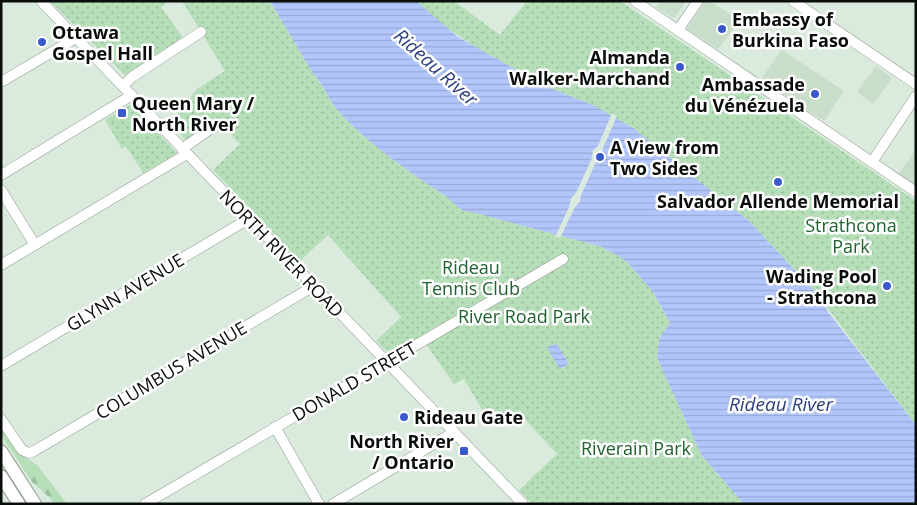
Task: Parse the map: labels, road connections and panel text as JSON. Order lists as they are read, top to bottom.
{
  "streets": {
    "street": [
      "NORTH RIVER ROAD",
      "GLYNN AVENUE",
      "COLUMBUS AVENUE",
      "DONALD STREET"
    ]
  },
  "crossings": [
    ["NORTH RIVER ROAD", "GLYNN AVENUE"],
    ["NORTH RIVER ROAD", "COLUMBUS AVENUE"],
    ["NORTH RIVER ROAD", "DONALD STREET"]
  ],
  "water": ["Rideau River"],
  "parks": [
    "Strathcona Park",
    "Rideau Tennis Club",
    "River Road Park",
    "Riverain Park"
  ],
  "places": {
    "other": [
      "Embassy of Burkina Faso",
      "Ottawa Gospel Hall",
      "Almanda Walker-Marchand",
      "Ambassade du Vénézuela",
      "A View from Two Sides",
      "Salvador Allende Memorial",
      "Wading Pool - Strathcona",
      "Rideau Gate"
    ],
    "transit": ["Queen Mary / North River", "North River / Ontario"]
  }
}
